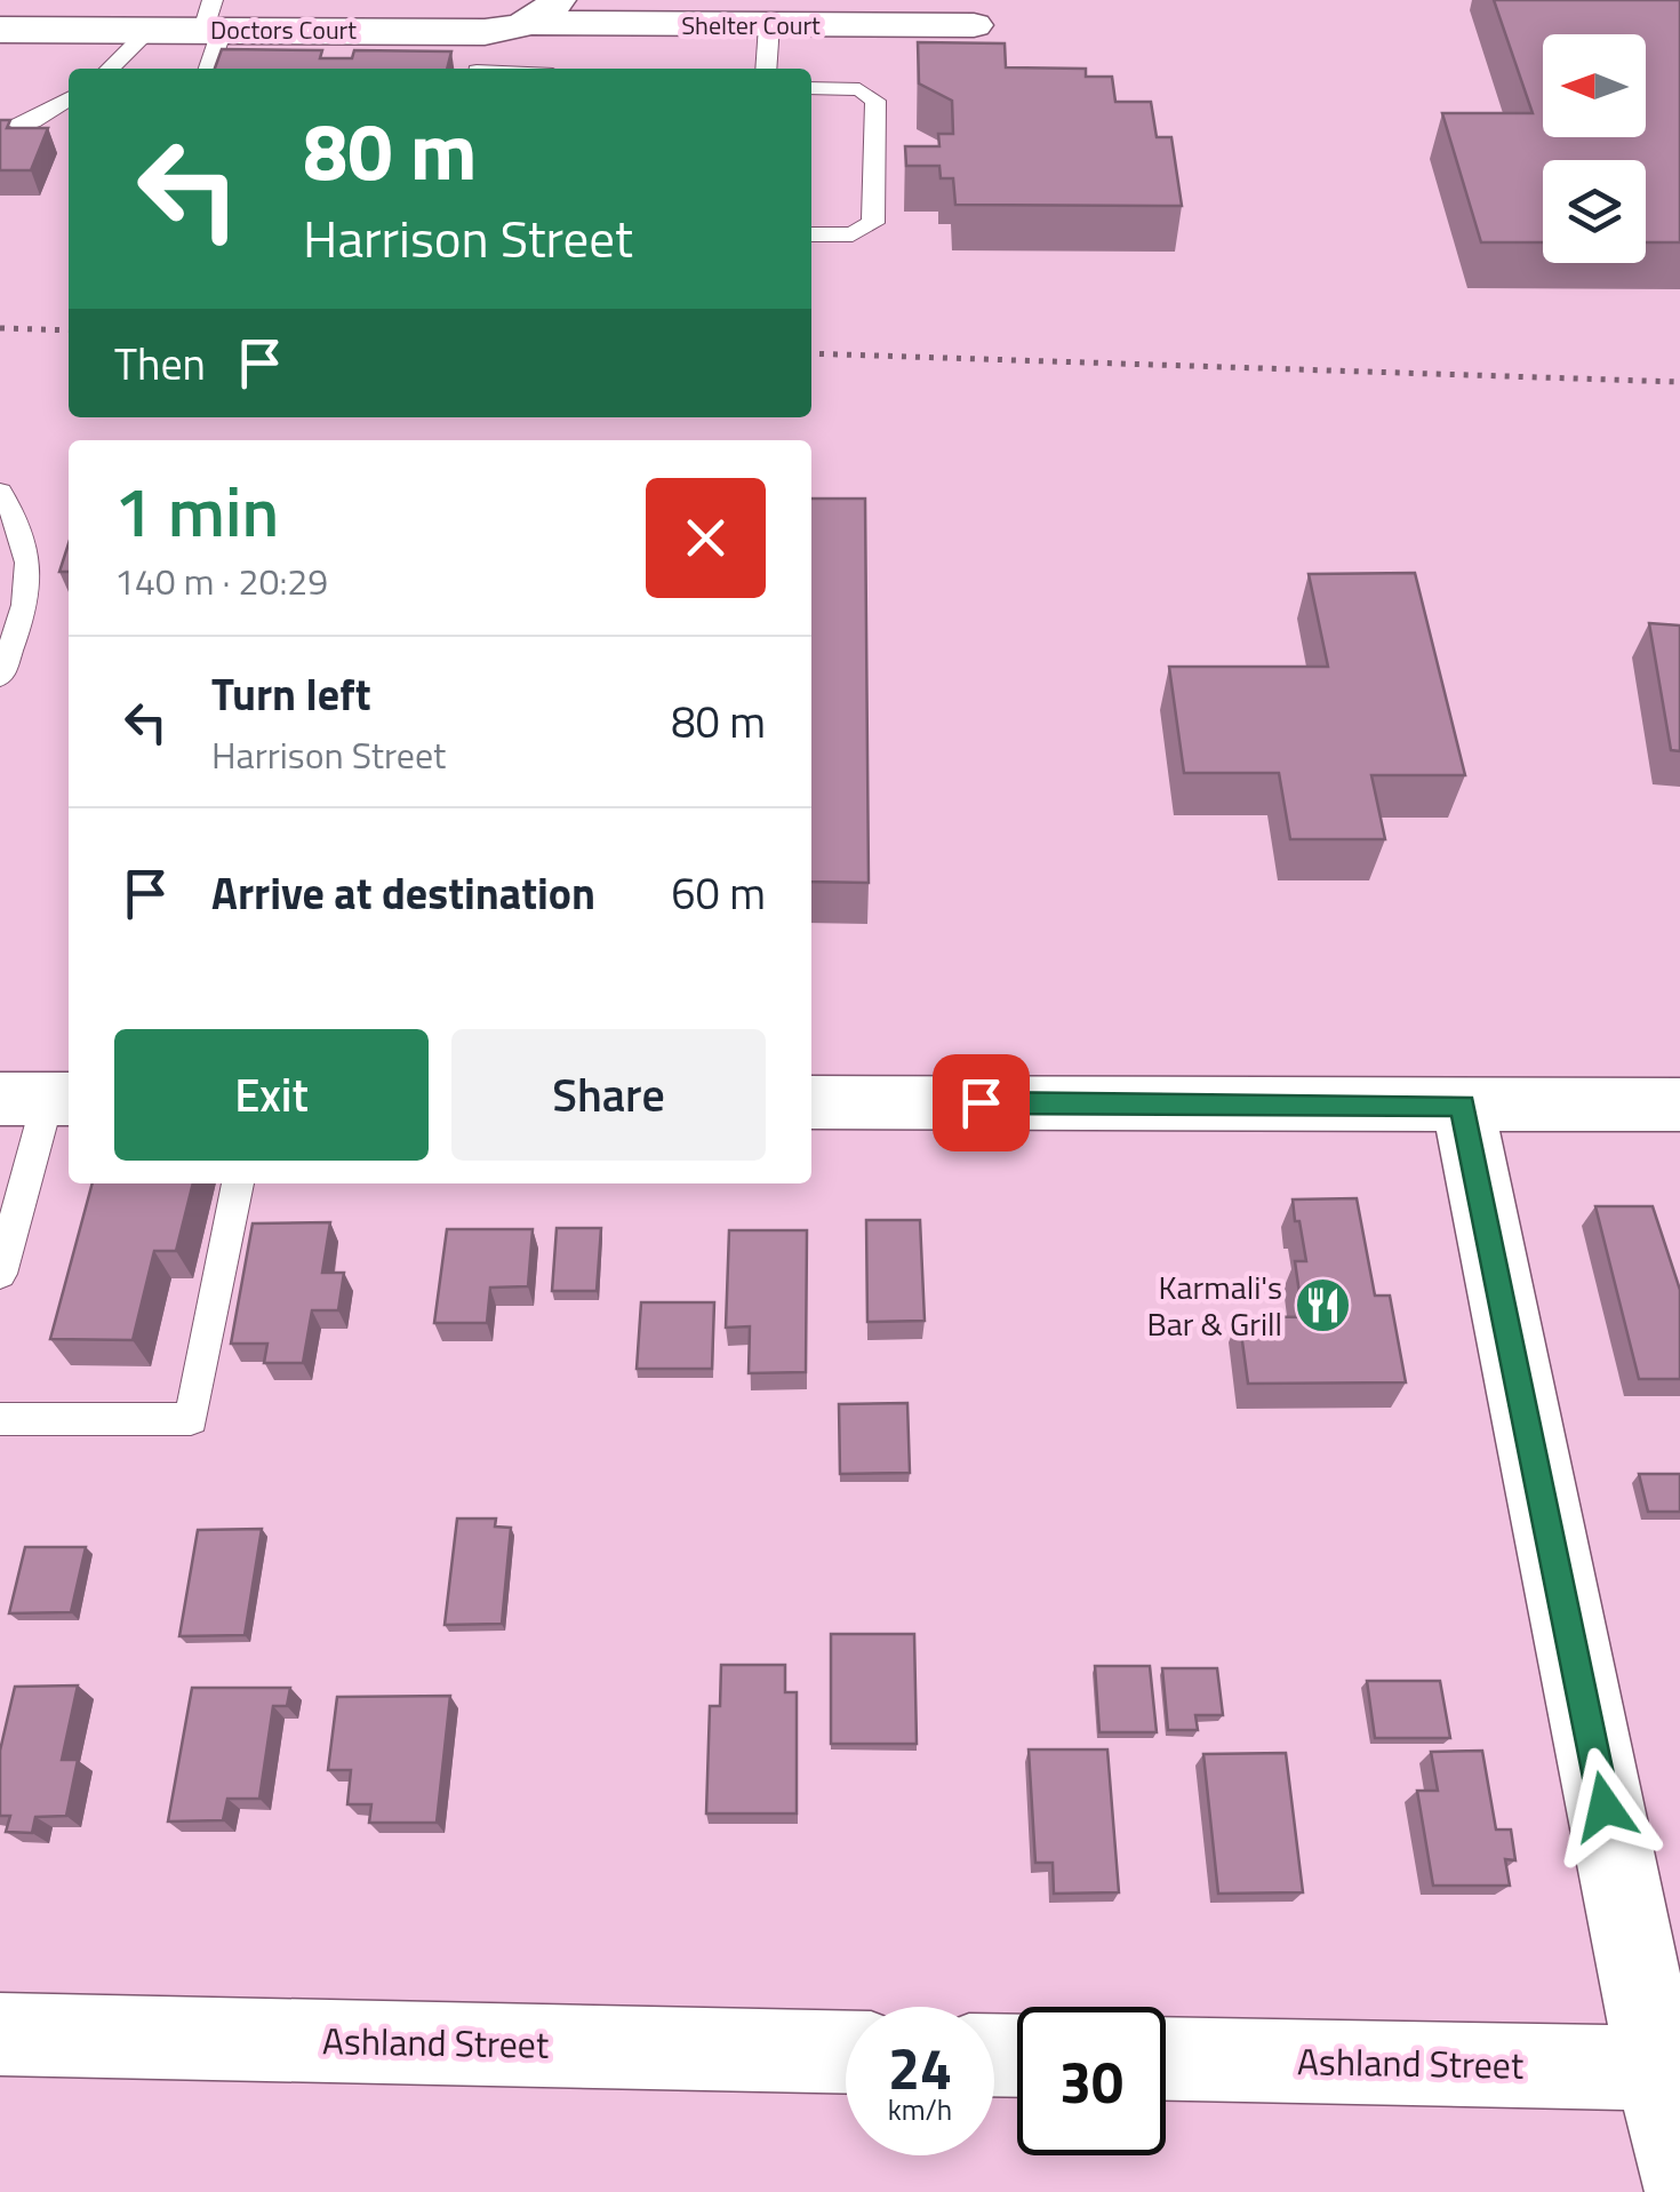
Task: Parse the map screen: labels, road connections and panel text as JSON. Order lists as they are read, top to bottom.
{
  "streets": {
    "street": ["Shelter Court", "Doctors Court", "Ashland Street"]
  },
  "crossings": [
    ["Shelter Court", "Doctors Court"]
  ],
  "places": {
    "restaurant": ["Karmali's Bar & Grill"]
  },
  "north": "left",
  "page": {
    "turn": ["80 m", "Harrison Street"],
    "then": "Then",
    "heading": ["1 min", "140 m · 20:29"],
    "list": [
      {
        "name": "Turn left",
        "note": "Harrison Street",
        "value": "80 m"
      },
      {
        "name": "Arrive at destination",
        "value": "60 m"
      }
    ],
    "buttons": ["Exit", "Share"],
    "speed": "24 km/h",
    "limit": "30"
  }
}
